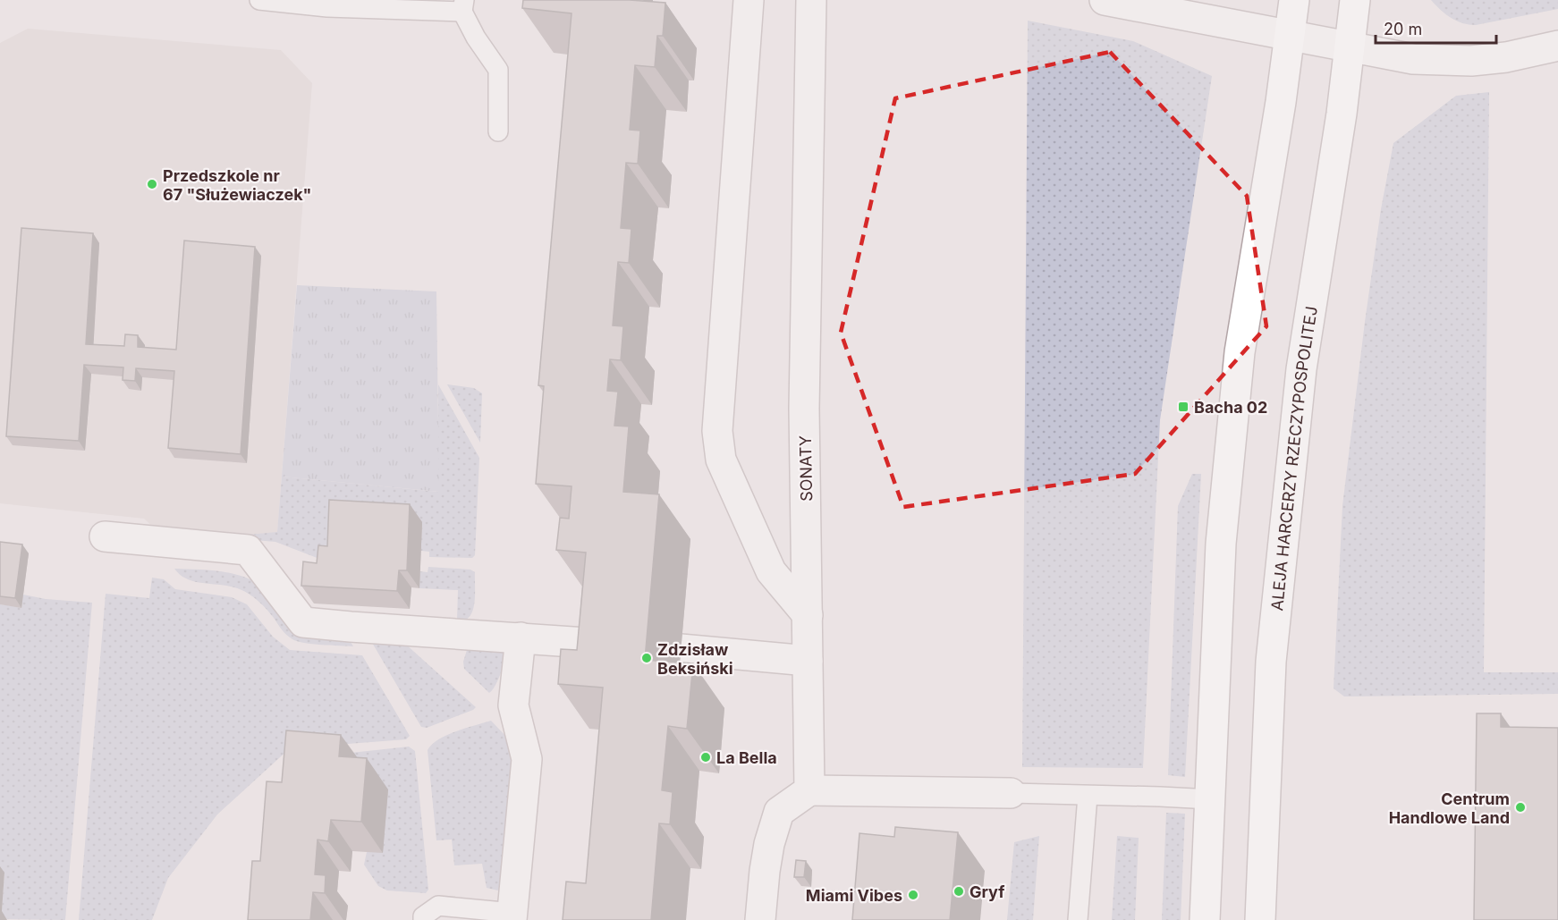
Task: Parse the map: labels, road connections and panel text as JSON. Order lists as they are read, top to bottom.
{
  "streets": {
    "street": ["ALEJA HARCERZY RZECZYPOSPOLITEJ", "SONATY"]
  },
  "places": {
    "other": [
      "Przedszkole nr 67 \"Służewiaczek\"",
      "Zdzisław Beksiński",
      "La Bella",
      "Centrum Handlowe Land",
      "Gryf",
      "Miami Vibes"
    ],
    "transit": ["Bacha 02"]
  },
  "scale_bar": "20 m"
}
